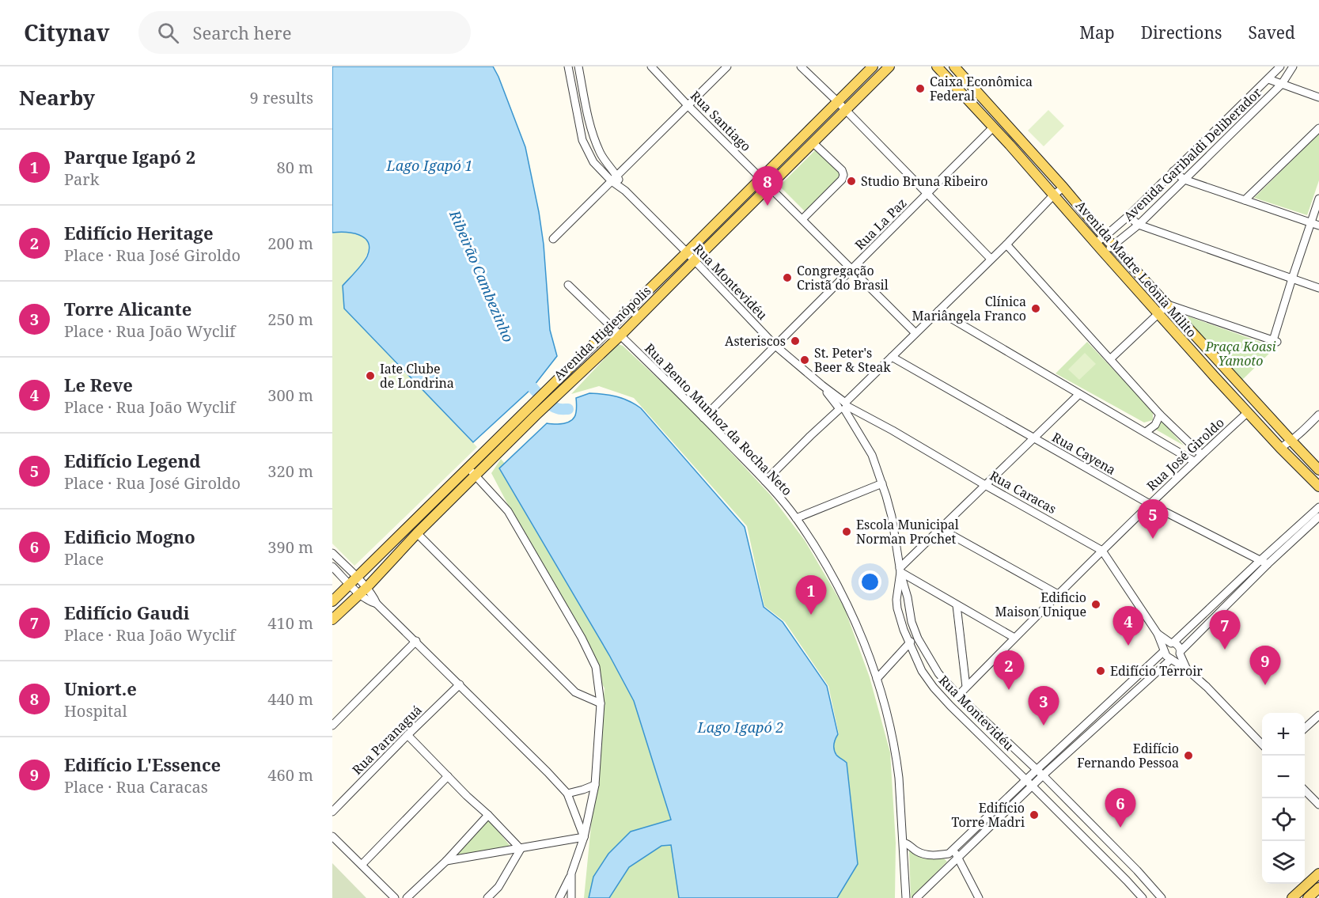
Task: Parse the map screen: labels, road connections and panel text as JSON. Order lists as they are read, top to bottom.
{
  "streets": {
    "main road": ["Avenida Madre Leônia Milito", "Avenida Higienópolis"],
    "street": [
      "Rua Santiago",
      "Avenida Garibaldi Deliberador",
      "Rua La Paz",
      "Rua Montevidéu",
      "Rua Bento Munhoz da Rocha Neto",
      "Rua Cayena",
      "Rua José Giroldo",
      "Rua Caracas",
      "Rua Paranaguá"
    ]
  },
  "crossings": [
    ["Rua Santiago", "Rua La Paz"],
    ["Rua Santiago", "Avenida Higienópolis"],
    ["Avenida Garibaldi Deliberador", "Avenida Madre Leônia Milito"],
    ["Rua La Paz", "Avenida Madre Leônia Milito"],
    ["Rua La Paz", "Rua Montevidéu"],
    ["Rua La Paz", "Rua Bento Munhoz da Rocha Neto"],
    ["Avenida Madre Leônia Milito", "Rua José Giroldo"],
    ["Rua Montevidéu", "Avenida Higienópolis"],
    ["Rua Montevidéu", "Rua Caracas"],
    ["Avenida Higienópolis", "Rua Bento Munhoz da Rocha Neto"],
    ["Rua Cayena", "Rua José Giroldo"],
    ["Rua José Giroldo", "Rua Caracas"]
  ],
  "water": ["Lago Igapó 1", "Ribeirão Cambezinho", "Lago Igapó 2"],
  "parks": ["Praça Koasi Yamoto"],
  "places": [
    "Caixa Econômica Federal",
    "Studio Bruna Ribeiro",
    "Congregação Cristã do Brasil",
    "Clínica Mariângela Franco",
    "Asteriscos",
    "St. Peter's Beer & Steak",
    "Iate Clube de Londrina",
    "Escola Municipal Norman Prochet",
    "Edificio Maison Unique",
    "Edifício Terroir",
    "Edifício Fernando Pessoa",
    "Edifício Torre Madri"
  ],
  "page": {
    "header": "Citynav",
    "search": "Search here",
    "nav": ["Map", "Directions", "Saved"],
    "heading": ["Nearby", "9 results"],
    "list": [
      {
        "mark": "1",
        "name": "Parque Igapó 2",
        "note": "Park",
        "value": "80 m"
      },
      {
        "mark": "2",
        "name": "Edifício Heritage",
        "note": "Place · Rua José Giroldo",
        "value": "200 m"
      },
      {
        "mark": "3",
        "name": "Torre Alicante",
        "note": "Place · Rua João Wyclif",
        "value": "250 m"
      },
      {
        "mark": "4",
        "name": "Le Reve",
        "note": "Place · Rua João Wyclif",
        "value": "300 m"
      },
      {
        "mark": "5",
        "name": "Edifício Legend",
        "note": "Place · Rua José Giroldo",
        "value": "320 m"
      },
      {
        "mark": "6",
        "name": "Edificio Mogno",
        "note": "Place",
        "value": "390 m"
      },
      {
        "mark": "7",
        "name": "Edifício Gaudi",
        "note": "Place · Rua João Wyclif",
        "value": "410 m"
      },
      {
        "mark": "8",
        "name": "Uniort.e",
        "note": "Hospital",
        "value": "440 m"
      },
      {
        "mark": "9",
        "name": "Edifício L'Essence",
        "note": "Place · Rua Caracas",
        "value": "460 m"
      }
    ],
    "pins": [
      "8",
      "5",
      "1",
      "4",
      "7",
      "9",
      "2",
      "3",
      "6"
    ],
    "map_buttons": ["+", "−"]
  }
}
